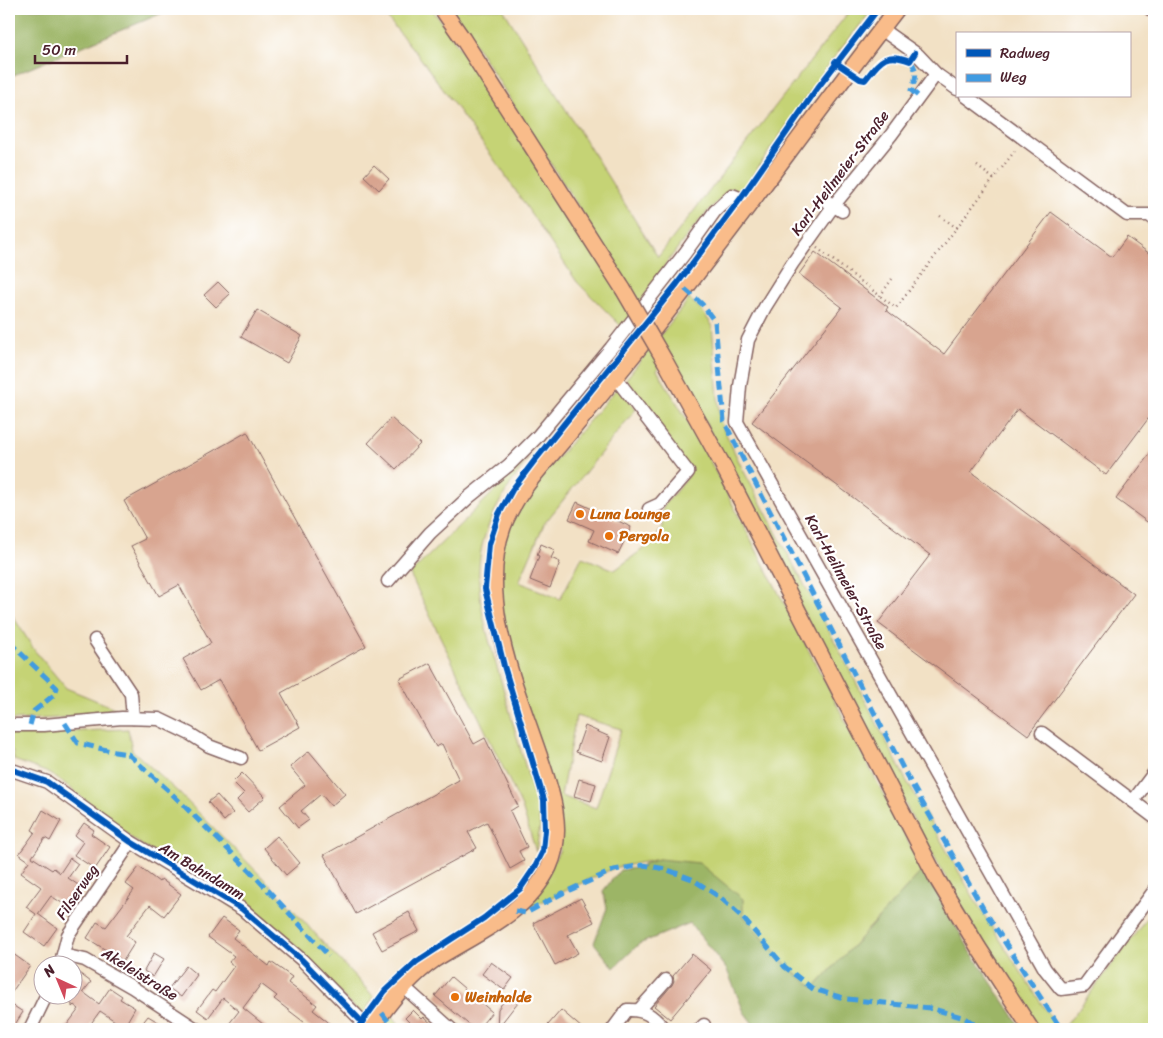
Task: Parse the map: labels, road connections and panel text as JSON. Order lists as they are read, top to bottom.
{
  "streets": {
    "street": [
      "Karl-Heilmeier-Straße",
      "Am Bahndamm",
      "Filserweg",
      "Akeleistraße"
    ]
  },
  "crossings": [
    ["Am Bahndamm", "Filserweg"]
  ],
  "places": ["Luna Lounge", "Pergola", "Weinhalde"],
  "legend": ["Radweg", "Weg"],
  "scale_bar": "50 m",
  "north": "top left"
}
